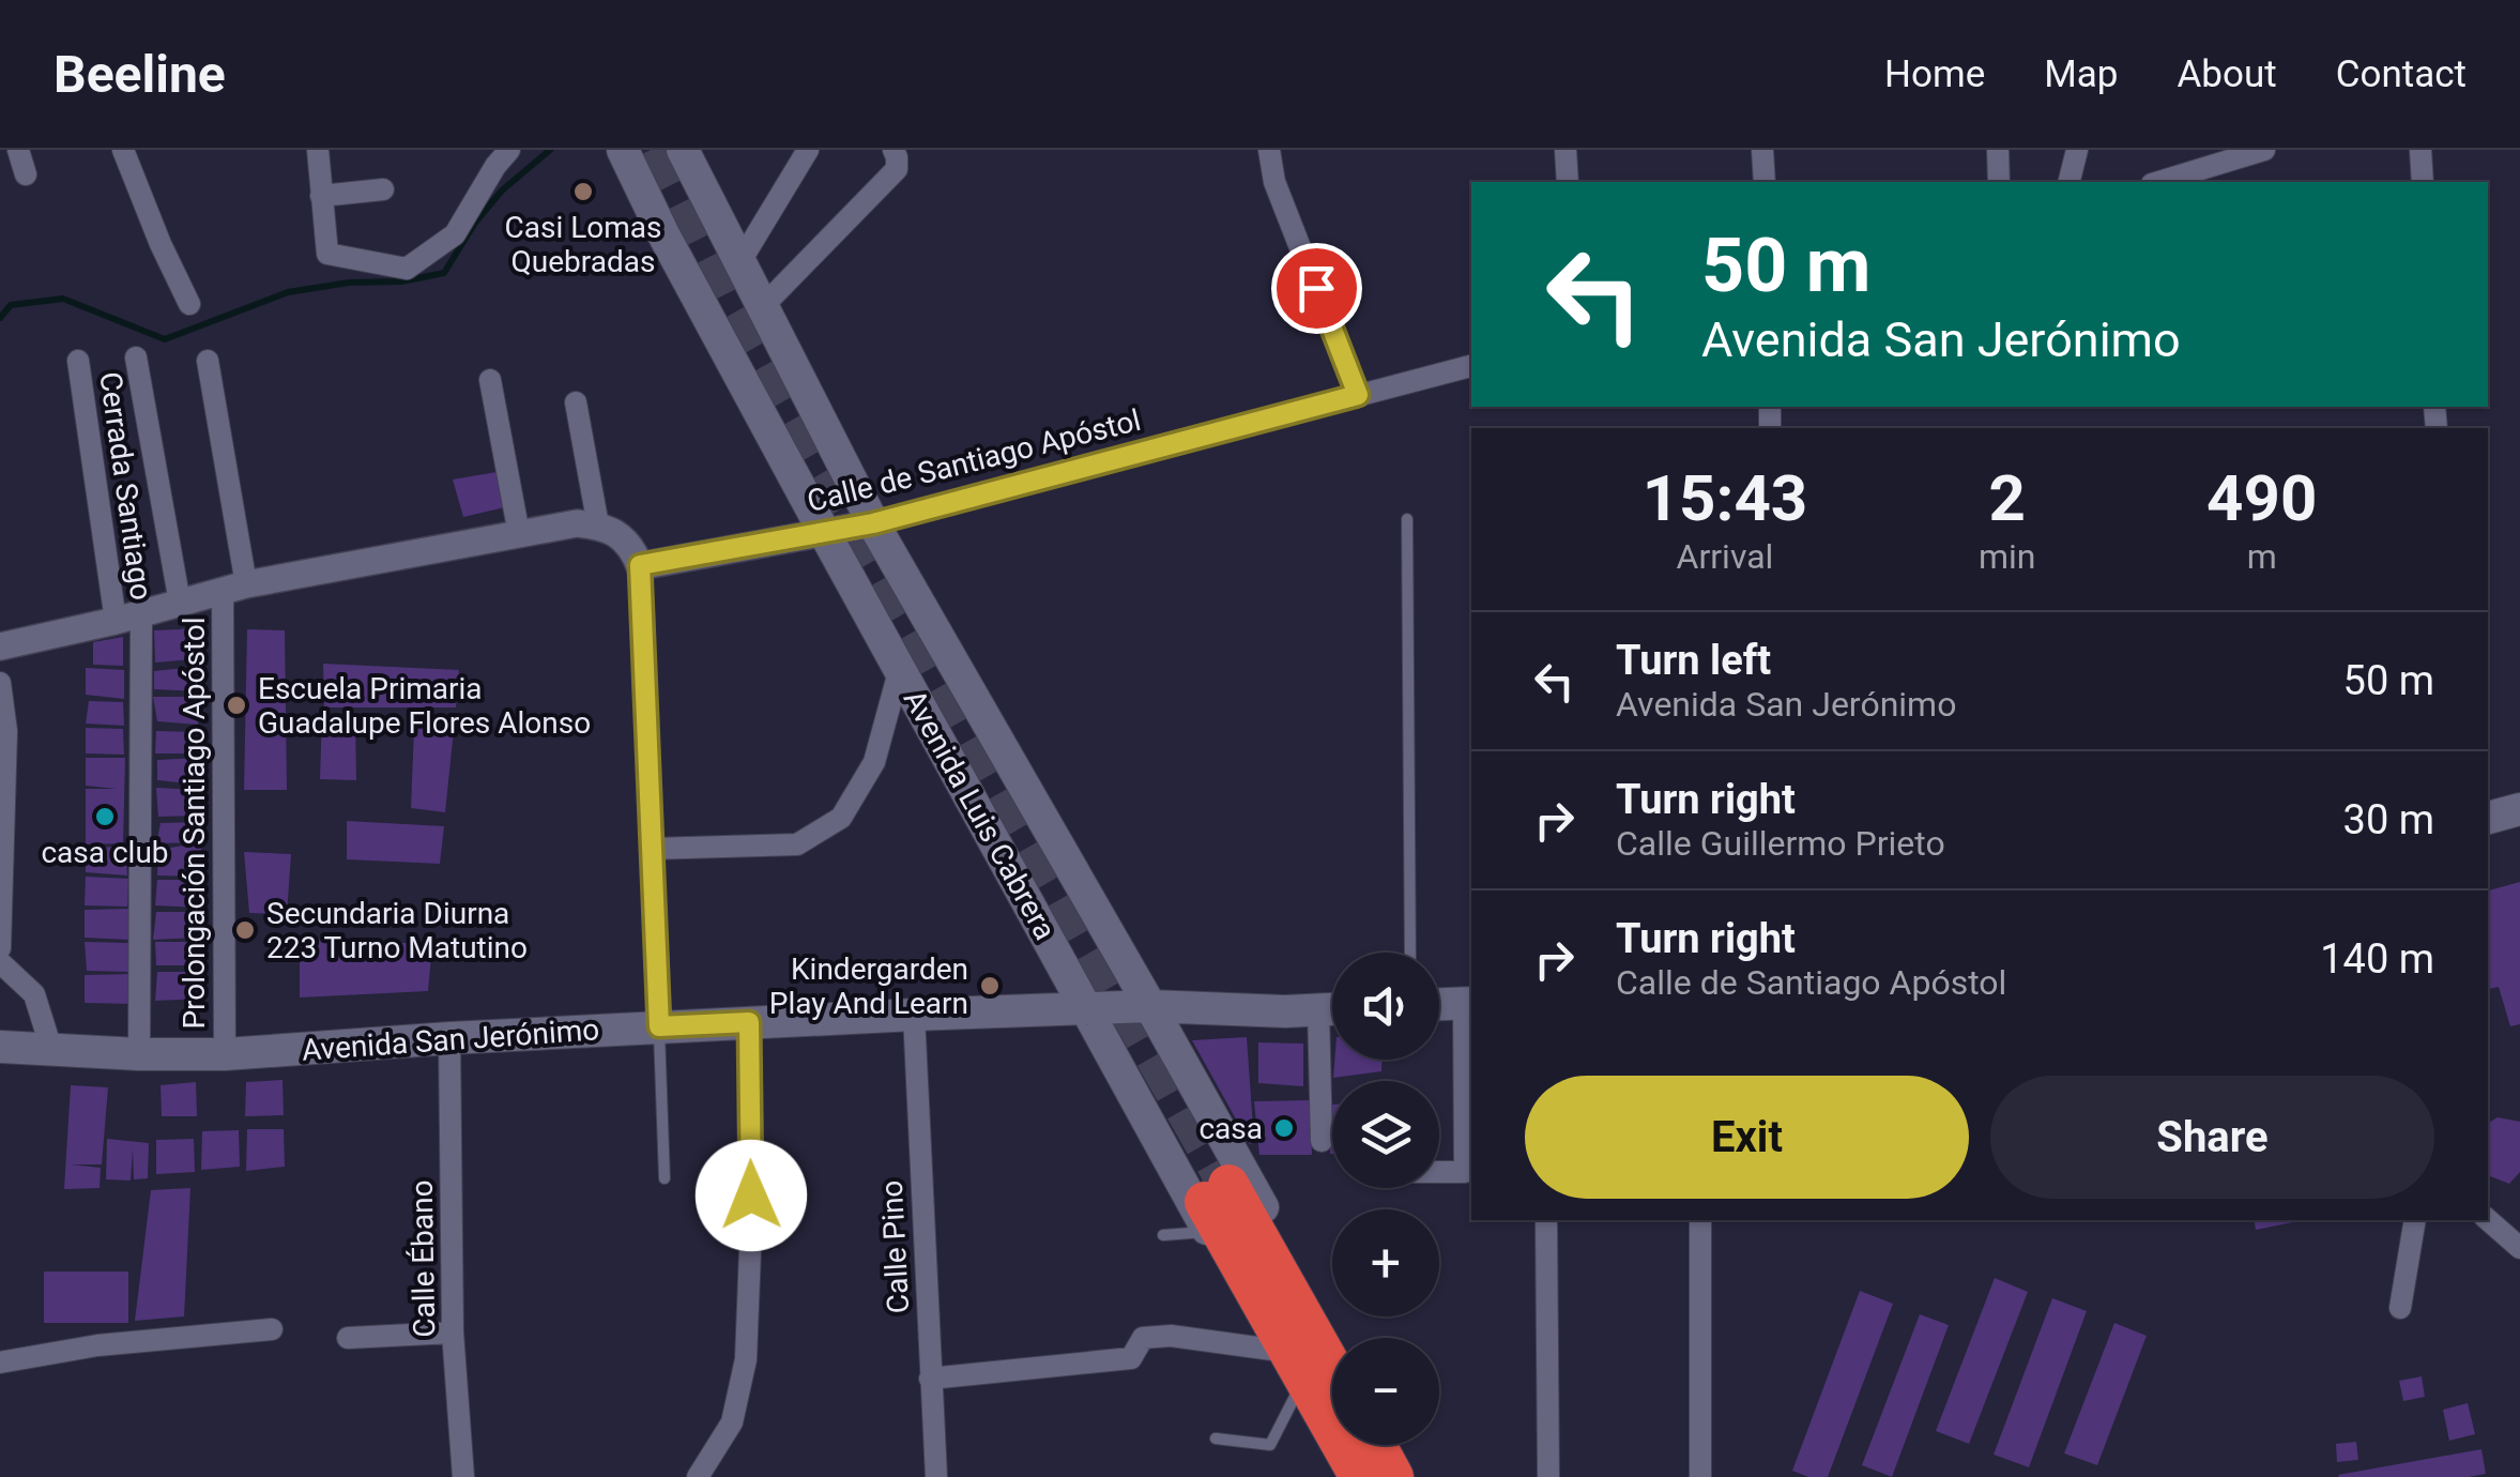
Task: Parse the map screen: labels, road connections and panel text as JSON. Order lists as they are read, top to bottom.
{
  "streets": {
    "main road": ["Avenida Luis Cabrera", "Avenida San Jerónimo"],
    "street": [
      "Calle de Santiago Apóstol",
      "Cerrada Santiago",
      "Prolongación Santiago Apóstol",
      "Calle Pino",
      "Calle Ébano"
    ]
  },
  "crossings": [
    ["Calle de Santiago Apóstol", "Avenida Luis Cabrera"],
    ["Cerrada Santiago", "Avenida San Jerónimo"],
    ["Avenida Luis Cabrera", "Avenida San Jerónimo"],
    ["Prolongación Santiago Apóstol", "Avenida San Jerónimo"],
    ["Avenida San Jerónimo", "Calle Pino"],
    ["Avenida San Jerónimo", "Calle Ébano"]
  ],
  "places": [
    "Casi Lomas Quebradas",
    "Escuela Primaria Guadalupe Flores Alonso",
    "casa club",
    "Secundaria Diurna 223 Turno Matutino",
    "Kindergarden Play And Learn",
    "casa"
  ],
  "page": {
    "header": "Beeline",
    "nav": [
      "Home",
      "Map",
      "About",
      "Contact"
    ],
    "turn": ["50 m", "Avenida San Jerónimo"],
    "eta": [
      "15:43",
      "Arrival",
      "2",
      "min",
      "490",
      "m"
    ],
    "list": [
      {
        "name": "Turn left",
        "note": "Avenida San Jerónimo",
        "value": "50 m"
      },
      {
        "name": "Turn right",
        "note": "Calle Guillermo Prieto",
        "value": "30 m"
      },
      {
        "name": "Turn right",
        "note": "Calle de Santiago Apóstol",
        "value": "140 m"
      }
    ],
    "map_buttons": ["+", "−"],
    "buttons": ["Exit", "Share"]
  }
}
